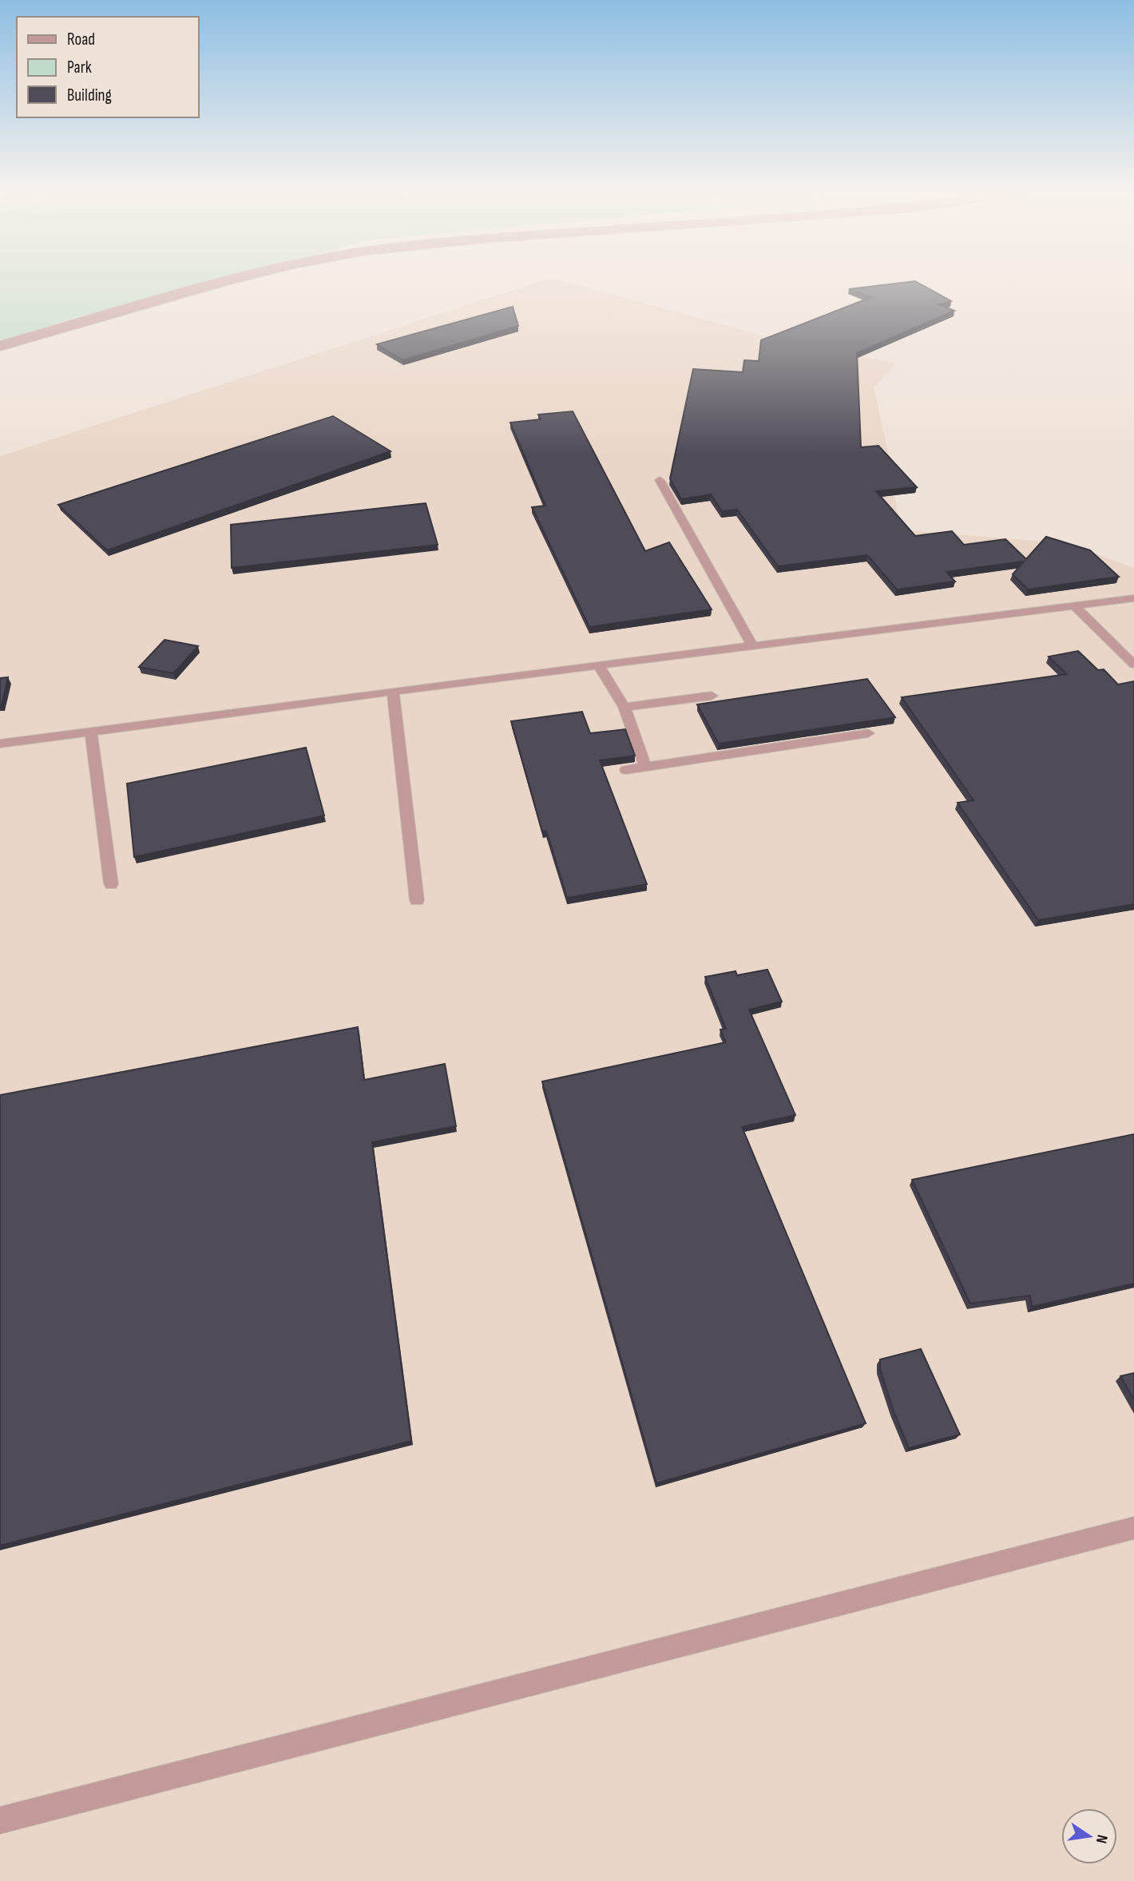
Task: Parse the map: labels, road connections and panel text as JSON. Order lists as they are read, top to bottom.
{
  "legend": ["Road", "Park", "Building"],
  "north": "right"
}
